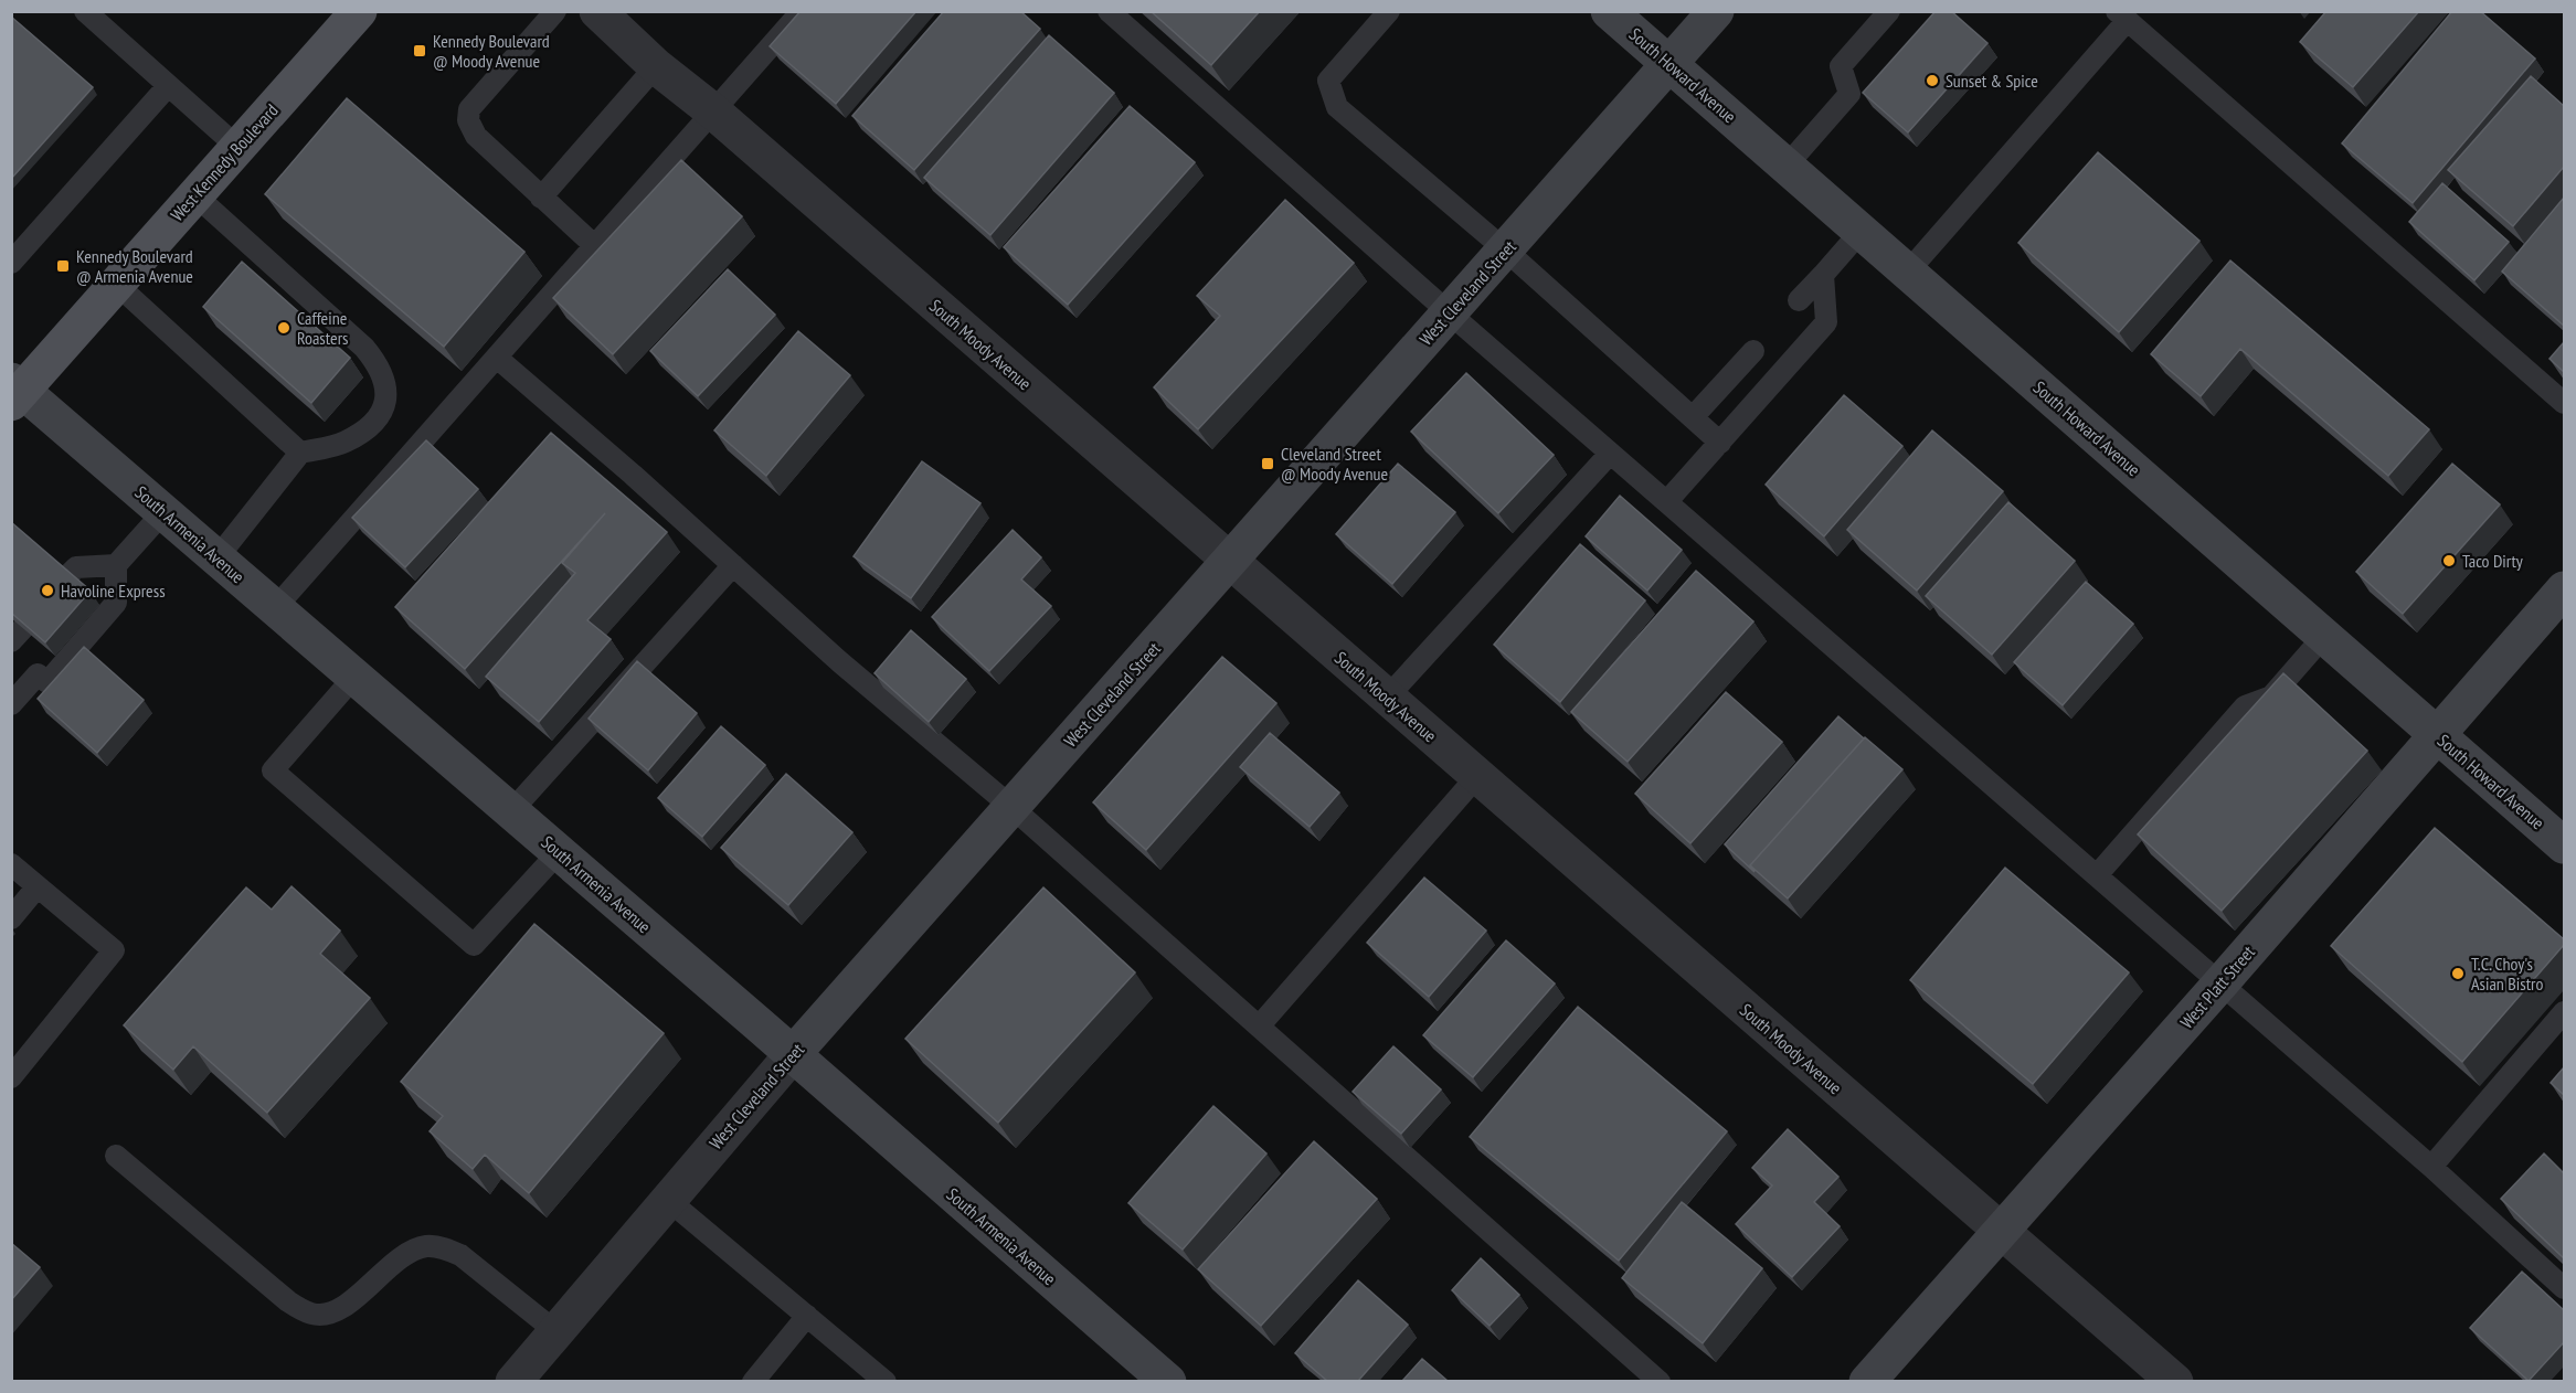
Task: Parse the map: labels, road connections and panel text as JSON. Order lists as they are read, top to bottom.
{
  "streets": {
    "main road": [
      "South Howard Avenue",
      "West Kennedy Boulevard",
      "West Cleveland Street",
      "South Armenia Avenue",
      "West Platt Street"
    ],
    "street": ["South Moody Avenue"]
  },
  "crossings": [
    ["South Howard Avenue", "West Cleveland Street"],
    ["South Howard Avenue", "West Platt Street"],
    ["West Kennedy Boulevard", "South Armenia Avenue"],
    ["West Cleveland Street", "South Moody Avenue"],
    ["West Cleveland Street", "South Armenia Avenue"],
    ["South Moody Avenue", "West Platt Street"]
  ],
  "places": {
    "transit": ["Kennedy Boulevard @ Moody Avenue", "Kennedy Boulevard @ Armenia Avenue", "Cleveland Street @ Moody Avenue"],
    "other": [
      "Sunset & Spice",
      "Caffeine Roasters",
      "Taco Dirty",
      "Havoline Express",
      "T.C. Choy's Asian Bistro"
    ]
  }
}
